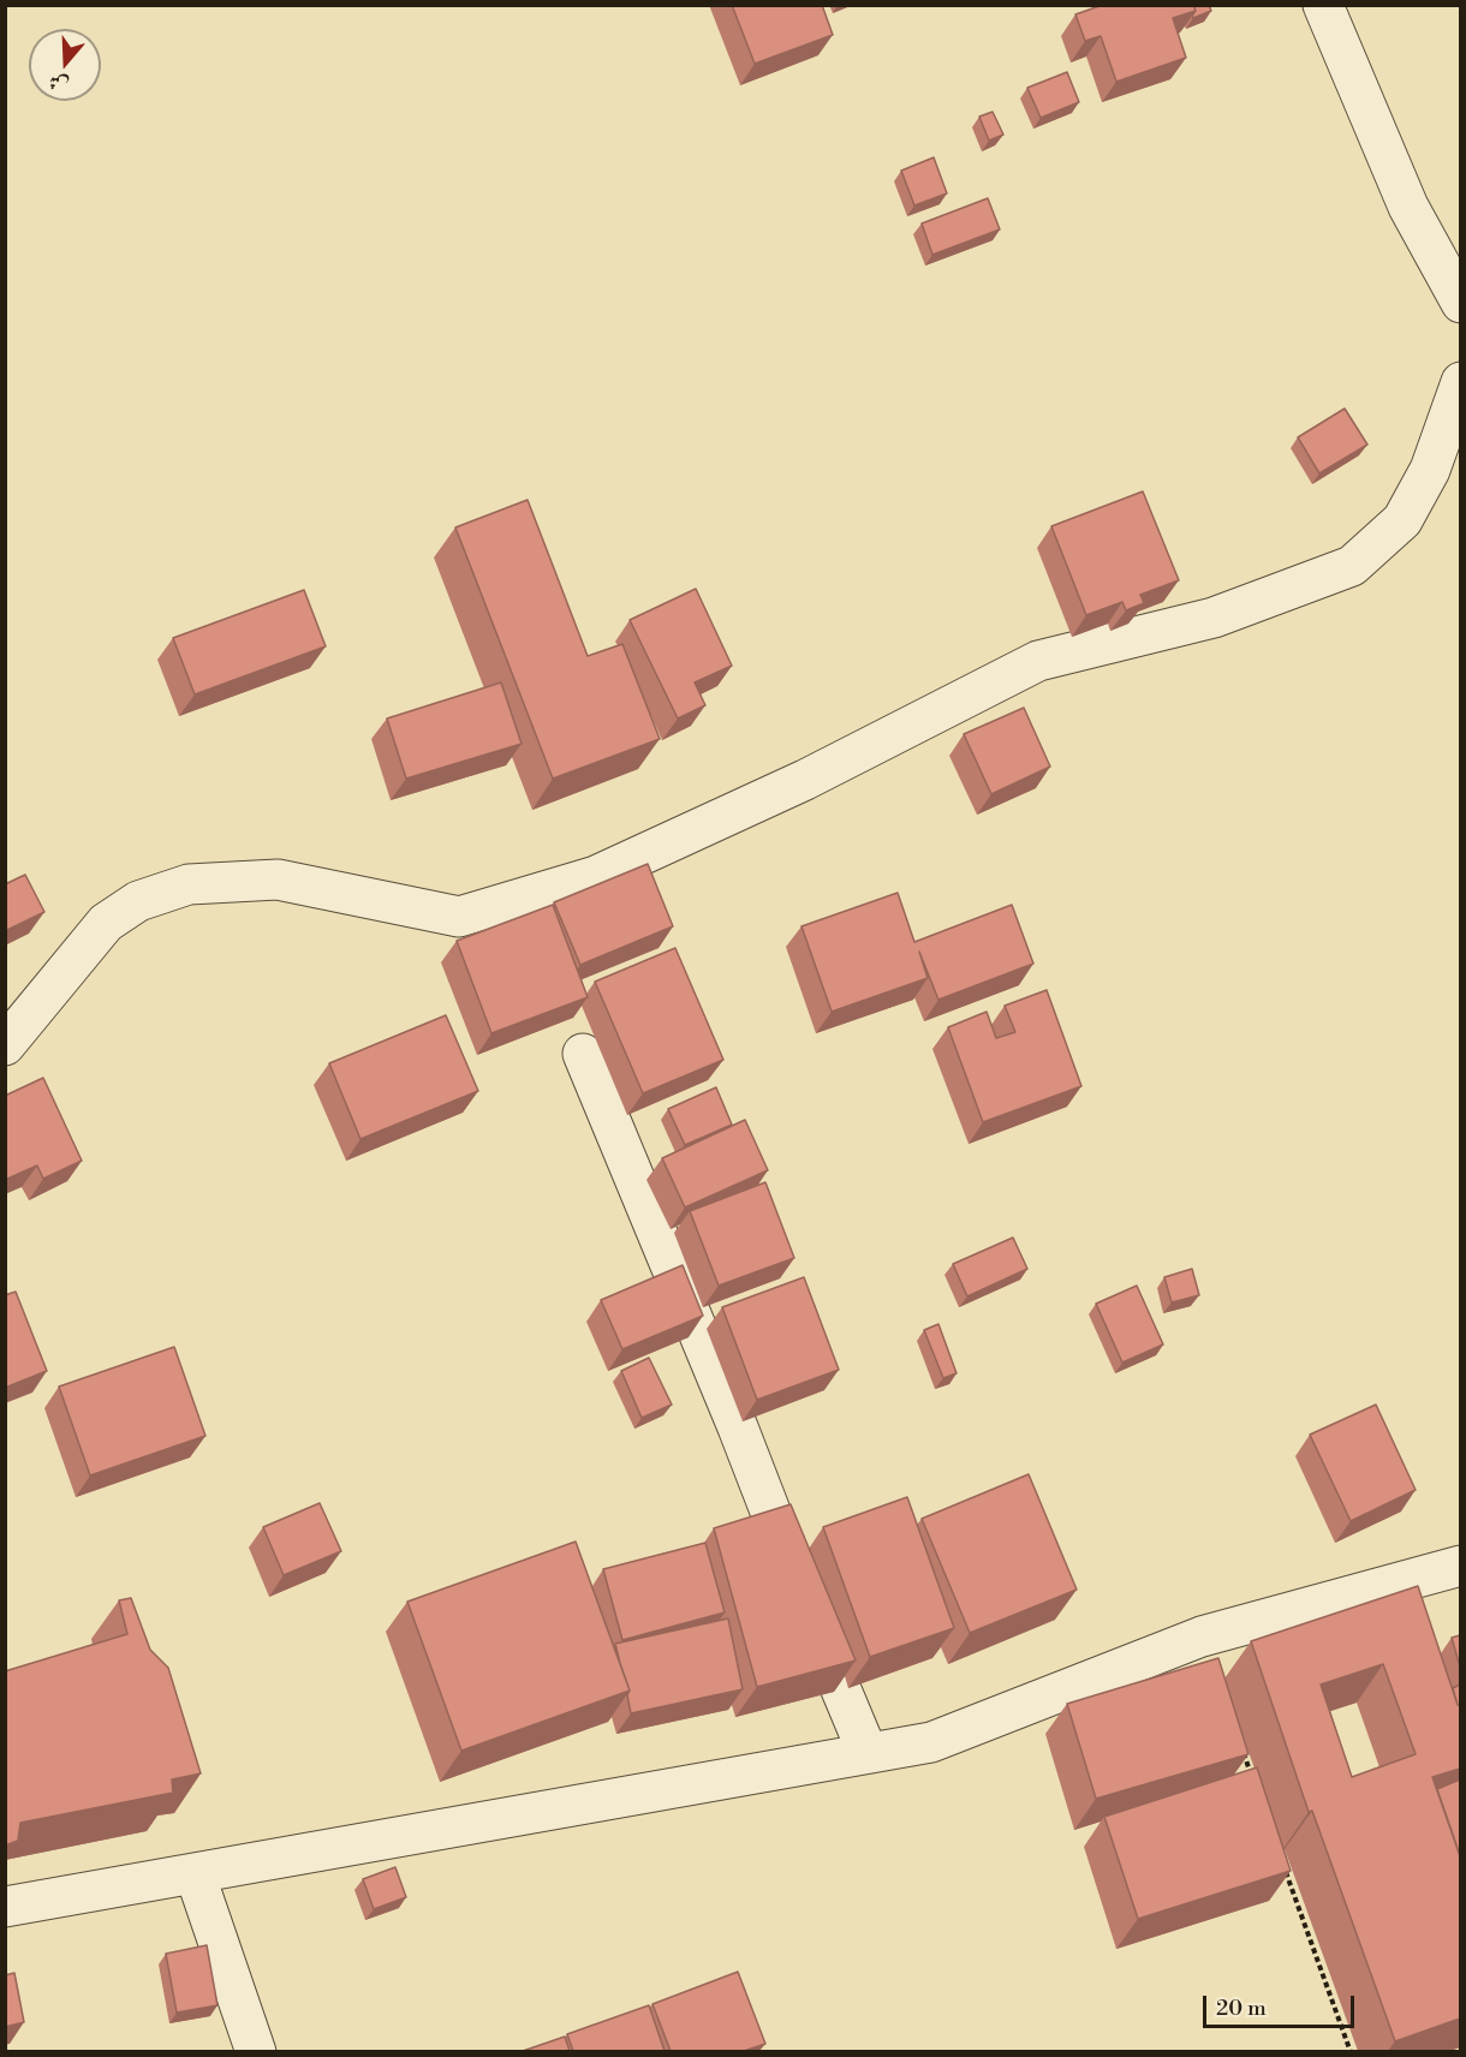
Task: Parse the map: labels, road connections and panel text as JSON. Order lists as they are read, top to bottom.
{
  "scale_bar": "20 m",
  "north": "bottom"
}
